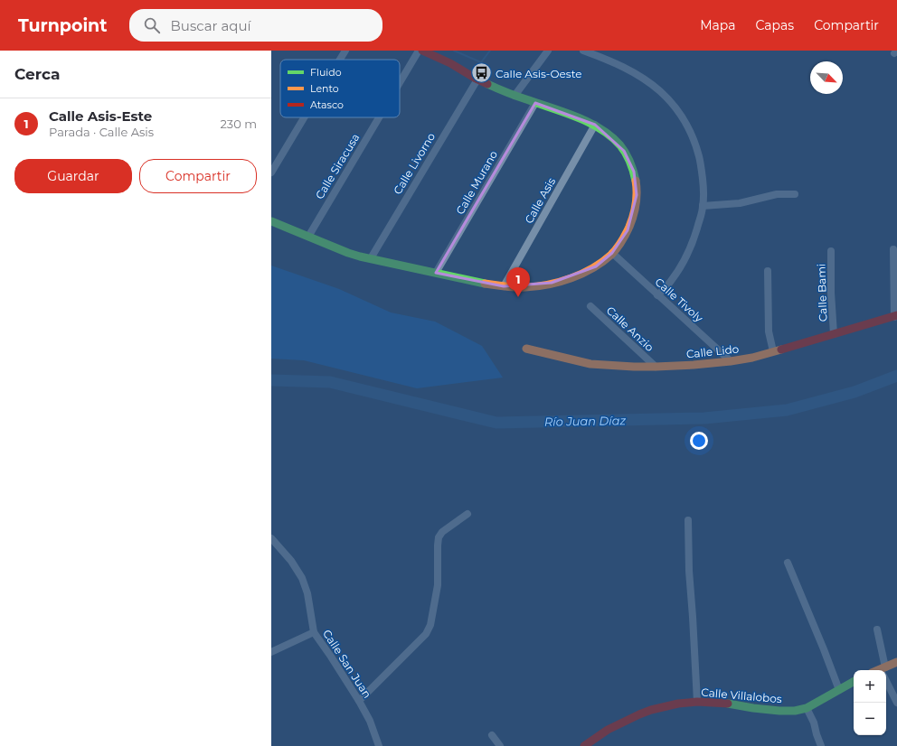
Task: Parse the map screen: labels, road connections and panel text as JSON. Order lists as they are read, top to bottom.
{
  "streets": {
    "street": [
      "Calle Livorno",
      "Calle Siracusa",
      "Calle Murano",
      "Calle Asis",
      "Calle Bami",
      "Calle Tivoly",
      "Calle Anzio",
      "Calle Lido",
      "Calle San Juan",
      "Calle Villalobos"
    ]
  },
  "crossings": [
    ["Calle Bami", "Calle Lido"],
    ["Calle Tivoly", "Calle Lido"],
    ["Calle Anzio", "Calle Lido"]
  ],
  "water": ["Río Juan Díaz"],
  "places": {
    "bus stop": ["Calle Asis-Oeste"]
  },
  "legend": ["Fluido", "Lento", "Atasco"],
  "north": "bottom right",
  "page": {
    "header": "Turnpoint",
    "search": "Buscar aquí",
    "nav": ["Mapa", "Capas", "Compartir"],
    "heading": "Cerca",
    "list": [
      {
        "mark": "1",
        "name": "Calle Asis-Este",
        "note": "Parada · Calle Asis",
        "value": "230 m"
      }
    ],
    "buttons": ["Guardar", "Compartir"],
    "pins": "1",
    "map_buttons": ["+", "−"]
  }
}
